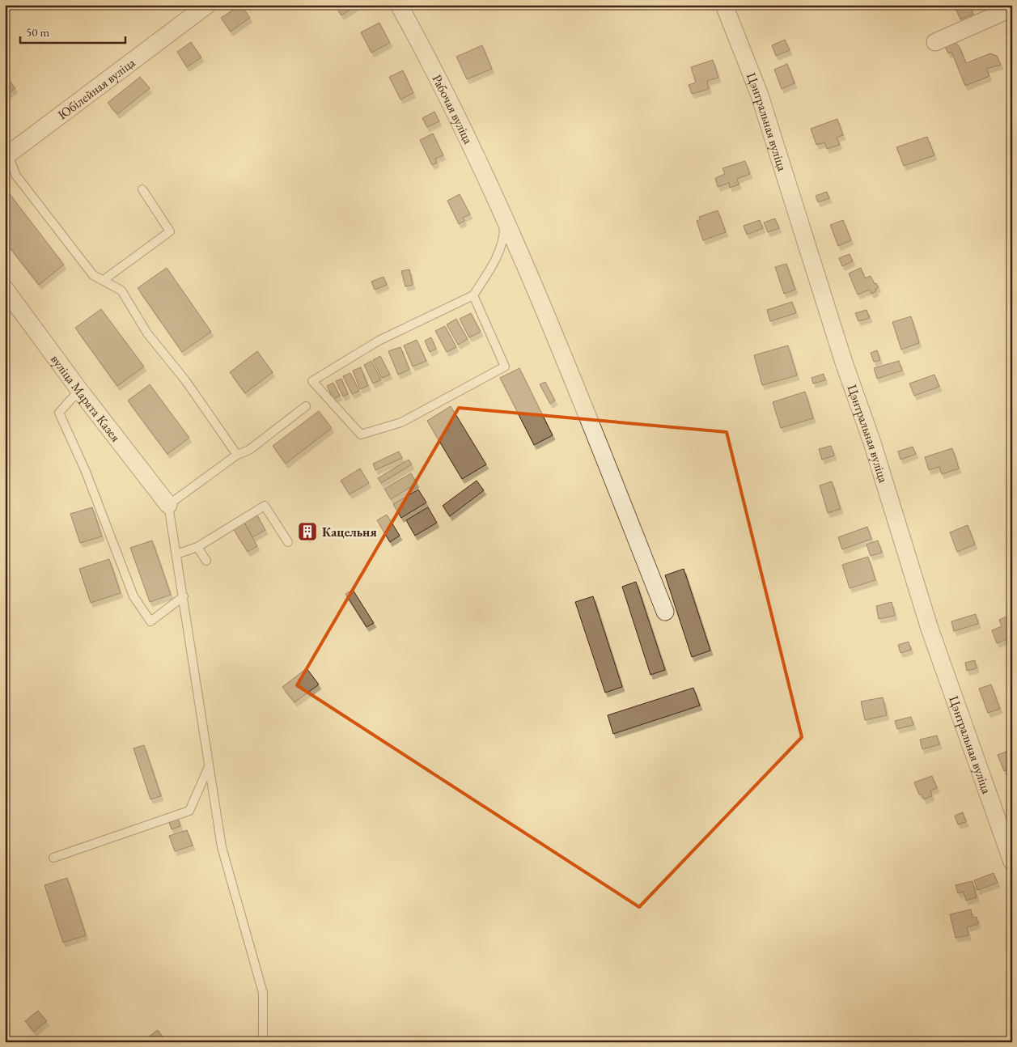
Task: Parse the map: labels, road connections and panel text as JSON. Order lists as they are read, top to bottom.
{
  "streets": {
    "street": [
      "Юбілейная вуліца",
      "Рабочая вуліца",
      "Цэнтральная вуліца",
      "вуліца Марата Казея"
    ]
  },
  "places": {
    "building": ["Кацельня"]
  },
  "scale_bar": "50 m"
}
